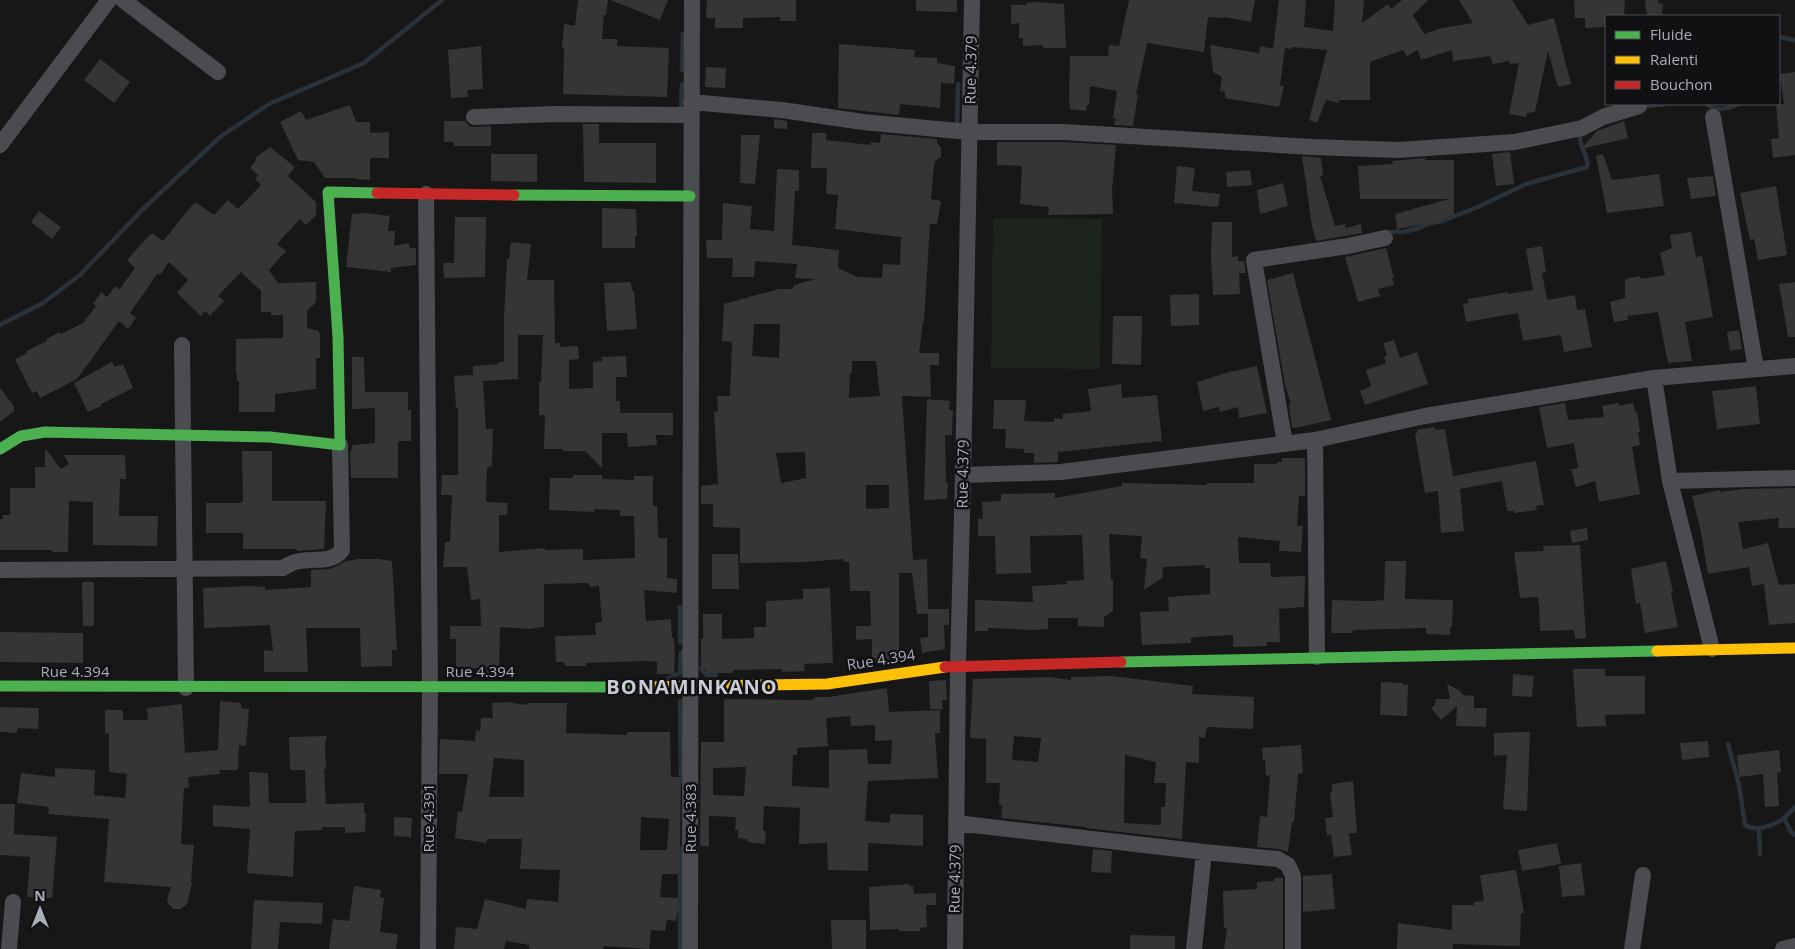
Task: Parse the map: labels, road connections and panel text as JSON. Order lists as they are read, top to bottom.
{
  "streets": {
    "street": [
      "Rue 4.379",
      "Rue 4.394",
      "Rue 4.391",
      "Rue 4.383"
    ]
  },
  "crossings": [
    ["Rue 4.379", "Rue 4.394"],
    ["Rue 4.394", "Rue 4.391"],
    ["Rue 4.394", "Rue 4.383"]
  ],
  "districts": ["BONAMINKANO"],
  "legend": ["Fluide", "Ralenti", "Bouchon"],
  "north": "top"
}
